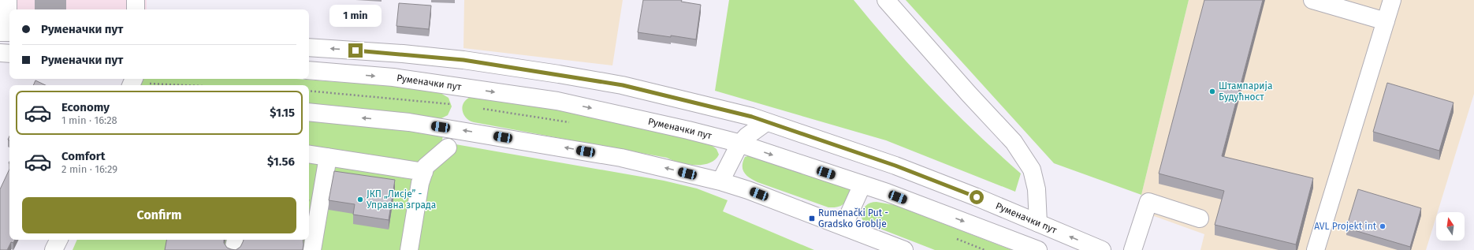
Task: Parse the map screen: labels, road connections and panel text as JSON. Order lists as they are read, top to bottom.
{
  "streets": {
    "main road": ["Руменачки пут"]
  },
  "places": {
    "other": ["Штампарија Будућност", "ЈКП „Лисје” - Управна зграда", "AVL Projekt int"],
    "transit": ["Rumenački Put - Gradsko Groblje"]
  },
  "north": "top",
  "page": {
    "bubble": "1 min",
    "banner": ["Руменачки пут", "Руменачки пут"],
    "list": [
      {
        "name": "Economy",
        "note": "1 min · 16:28",
        "value": "$1.15"
      },
      {
        "name": "Comfort",
        "note": "2 min · 16:29",
        "value": "$1.56"
      }
    ],
    "buttons": "Confirm"
  }
}
